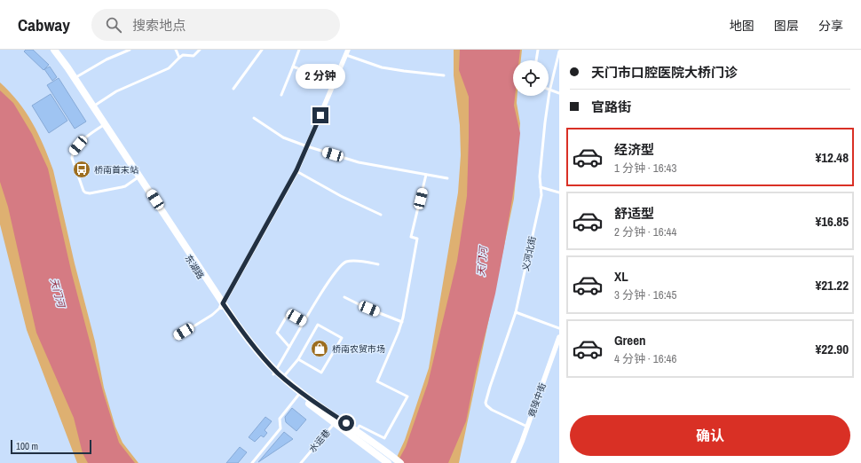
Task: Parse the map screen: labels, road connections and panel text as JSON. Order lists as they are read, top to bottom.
{
  "streets": {
    "main road": ["东湖路"],
    "street": ["竟陵中街"],
    "lane": ["义河北街", "水运巷"]
  },
  "crossings": [
    ["义河北街", "竟陵中街"],
    ["东湖路", "水运巷"]
  ],
  "water": ["天门河"],
  "places": {
    "bus stop": ["桥南首末站"],
    "shop": ["桥南农贸市场"]
  },
  "scale_bar": "100 m",
  "page": {
    "header": "Cabway",
    "search": "搜索地点",
    "nav": ["地图", "图层", "分享"],
    "banner": ["天门市口腔医院大桥门诊", "官路街"],
    "bubble": "2 分钟",
    "list": [
      {
        "name": "经济型",
        "note": "1 分钟 · 16:43",
        "value": "¥12.48"
      },
      {
        "name": "舒适型",
        "note": "2 分钟 · 16:44",
        "value": "¥16.85"
      },
      {
        "name": "XL",
        "note": "3 分钟 · 16:45",
        "value": "¥21.22"
      },
      {
        "name": "Green",
        "note": "4 分钟 · 16:46",
        "value": "¥22.90"
      }
    ],
    "buttons": "确认",
    "scale": "100 m"
  }
}
